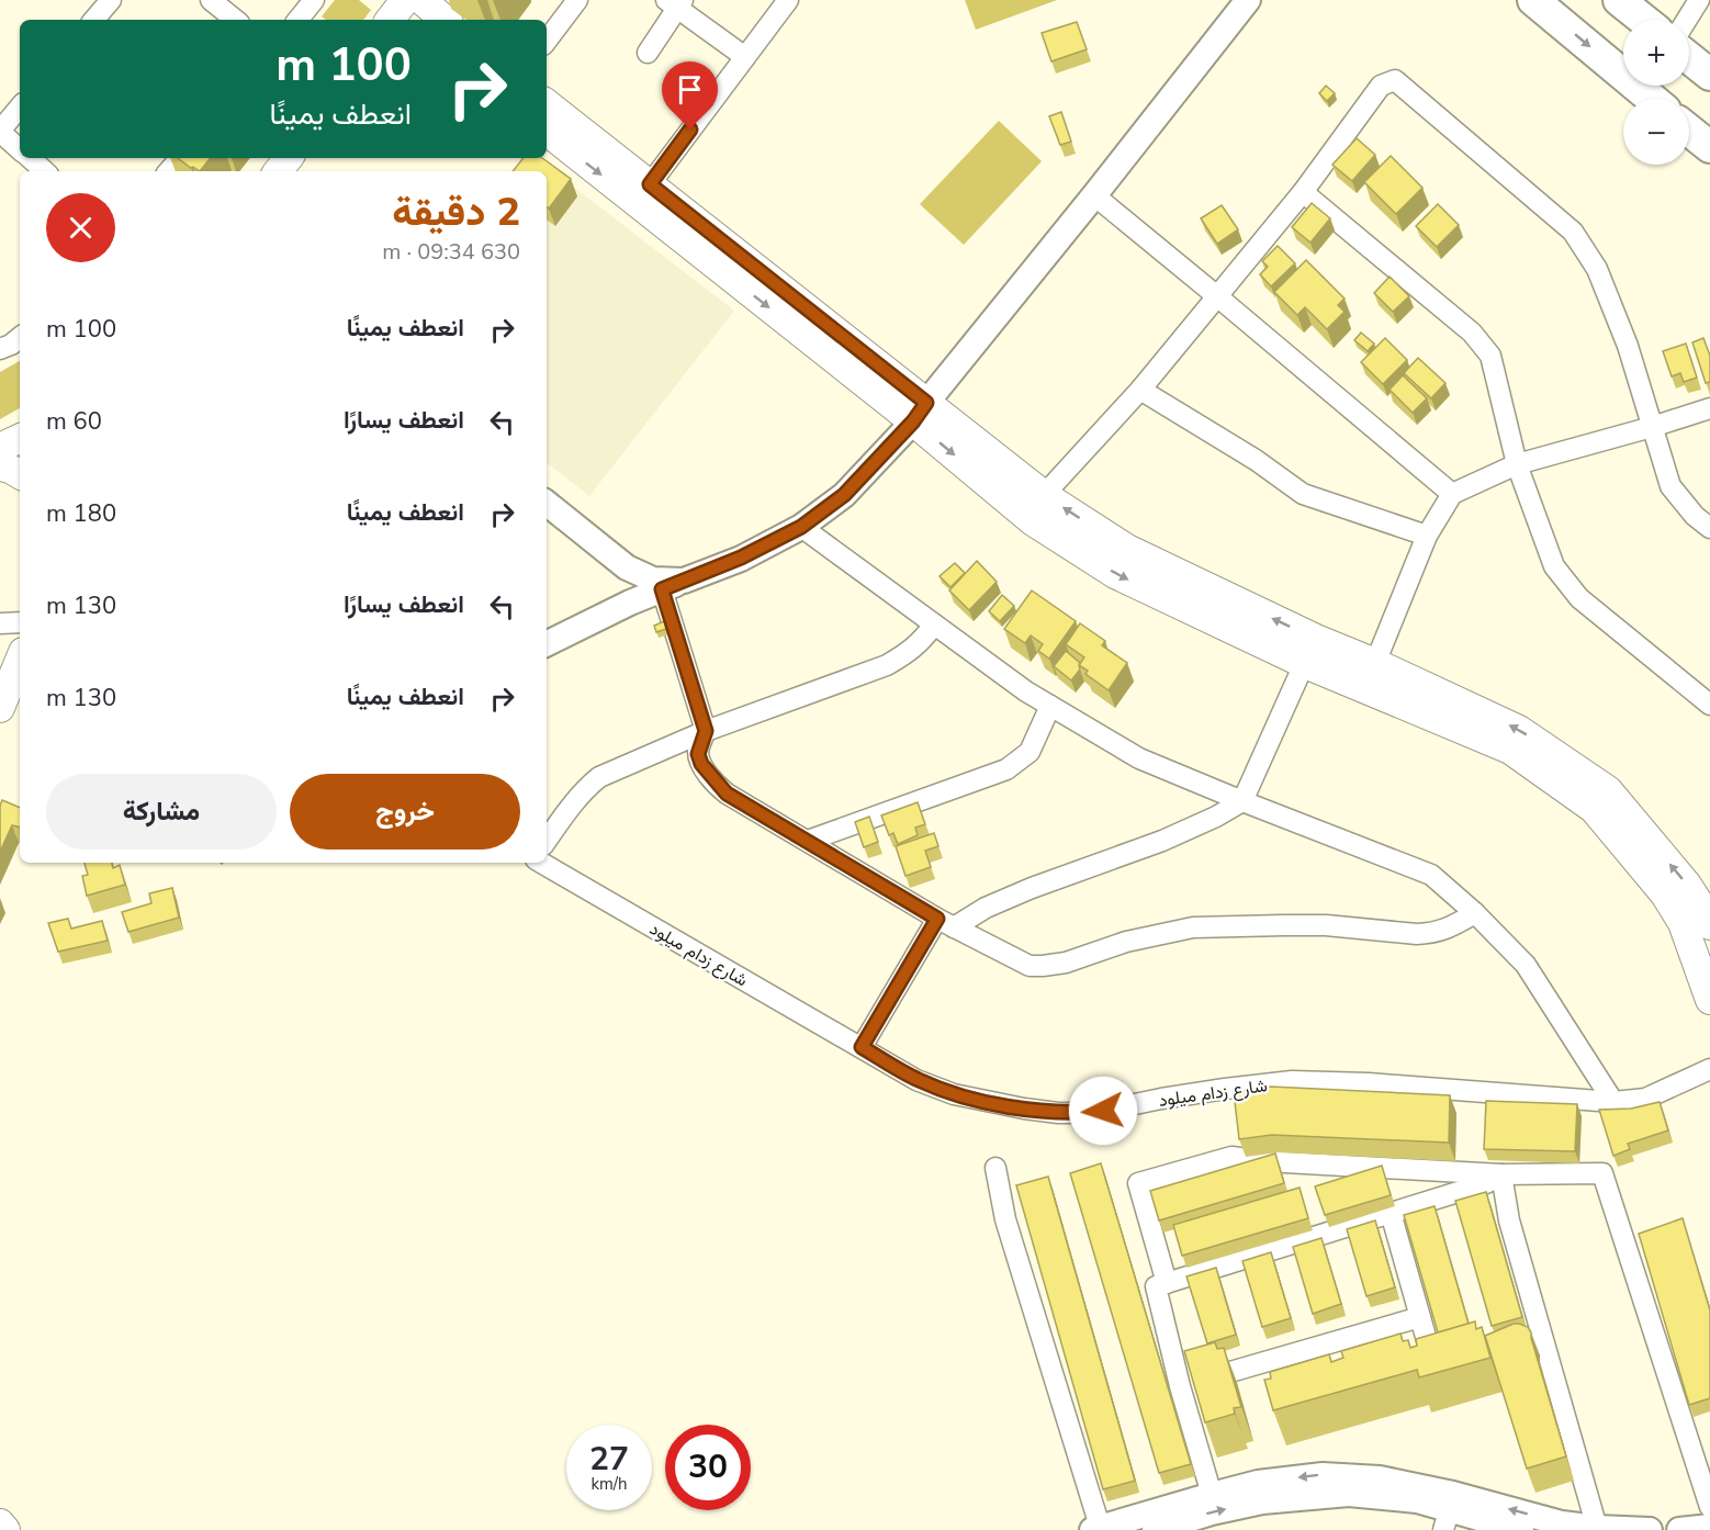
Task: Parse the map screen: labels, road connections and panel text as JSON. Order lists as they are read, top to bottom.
{
  "streets": {
    "street": ["شارع زدام ميلود"]
  },
  "page": {
    "map_buttons": ["+", "−"],
    "turn": ["100 m", "انعطف يمينًا"],
    "heading": ["2 دقيقة", "630 m · 09:34"],
    "list": [
      {
        "name": "انعطف يمينًا",
        "value": "100 m"
      },
      {
        "name": "انعطف يسارًا",
        "value": "60 m"
      },
      {
        "name": "انعطف يمينًا",
        "value": "180 m"
      },
      {
        "name": "انعطف يسارًا",
        "value": "130 m"
      },
      {
        "name": "انعطف يمينًا",
        "value": "130 m"
      }
    ],
    "buttons": ["خروج", "مشاركة"],
    "speed": "27 km/h",
    "limit": "30"
  }
}
